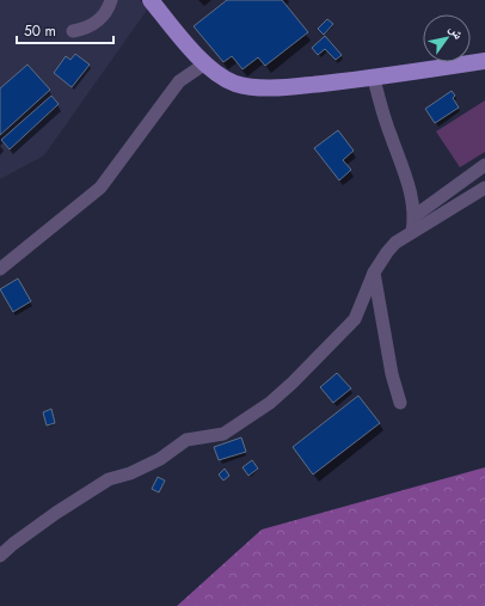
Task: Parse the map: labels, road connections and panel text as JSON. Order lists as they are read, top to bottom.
{
  "scale_bar": "50 m",
  "north": "top right"
}
